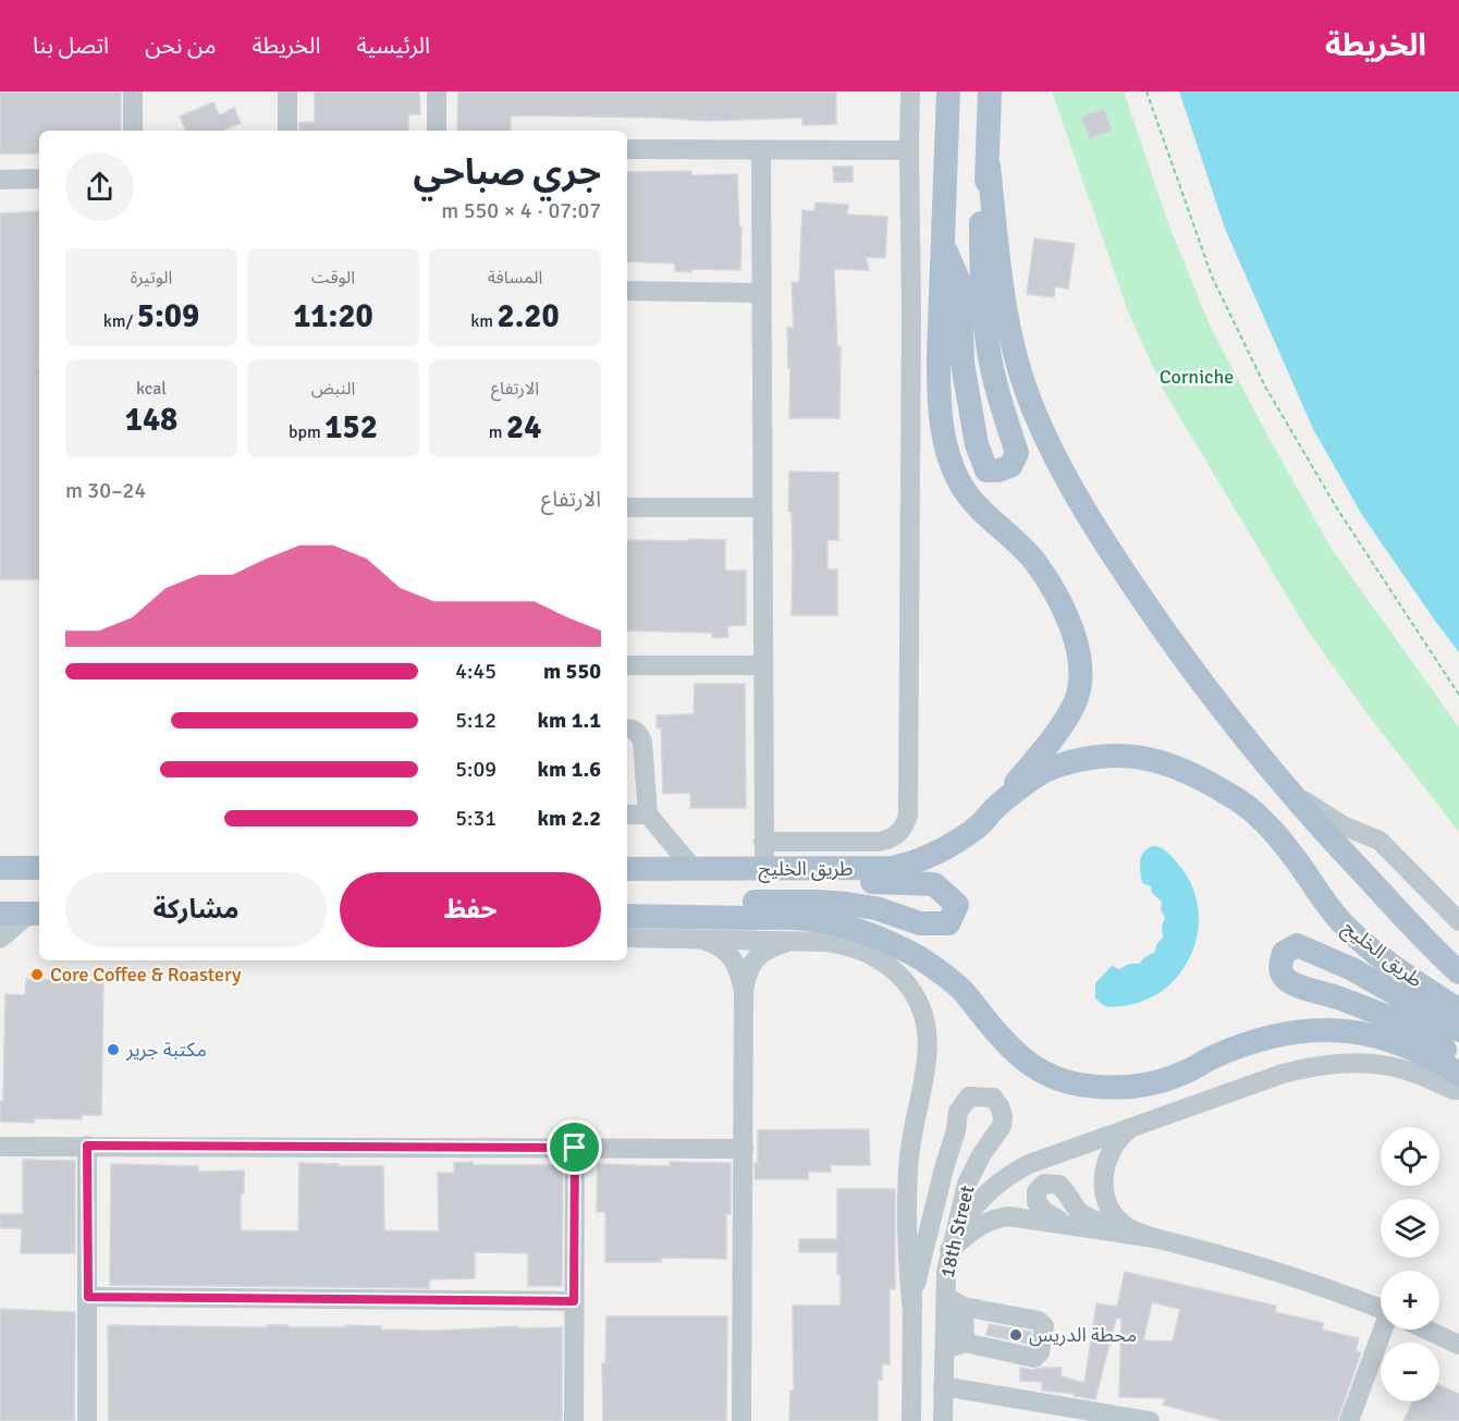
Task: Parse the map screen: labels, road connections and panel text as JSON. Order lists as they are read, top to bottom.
{
  "streets": {
    "main road": ["طريق الخليج"],
    "street": ["18th Street"]
  },
  "parks": ["Corniche"],
  "places": ["Core Coffee & Roastery", "مكتبة جرير", "محطة الدريس"],
  "page": {
    "header": "الخريطة",
    "nav": [
      "الرئيسية",
      "الخريطة",
      "من نحن",
      "اتصل بنا"
    ],
    "heading": ["جري صباحي", "07:07 · 4 × 550 m"],
    "stats": [
      ["المسافة", "2.20 km"],
      ["الوقت", "11:20"],
      ["الوتيرة", "5:09 /km"],
      ["الارتفاع", "24 m"],
      ["النبض", "152 bpm"],
      ["kcal", "148"]
    ],
    "chart": ["الارتفاع", "24–30 m"],
    "list": [
      {
        "name": "550 m",
        "note": "4:45"
      },
      {
        "name": "1.1 km",
        "note": "5:12"
      },
      {
        "name": "1.6 km",
        "note": "5:09"
      },
      {
        "name": "2.2 km",
        "note": "5:31"
      }
    ],
    "buttons": ["حفظ", "مشاركة"],
    "map_buttons": ["+", "−"]
  }
}
